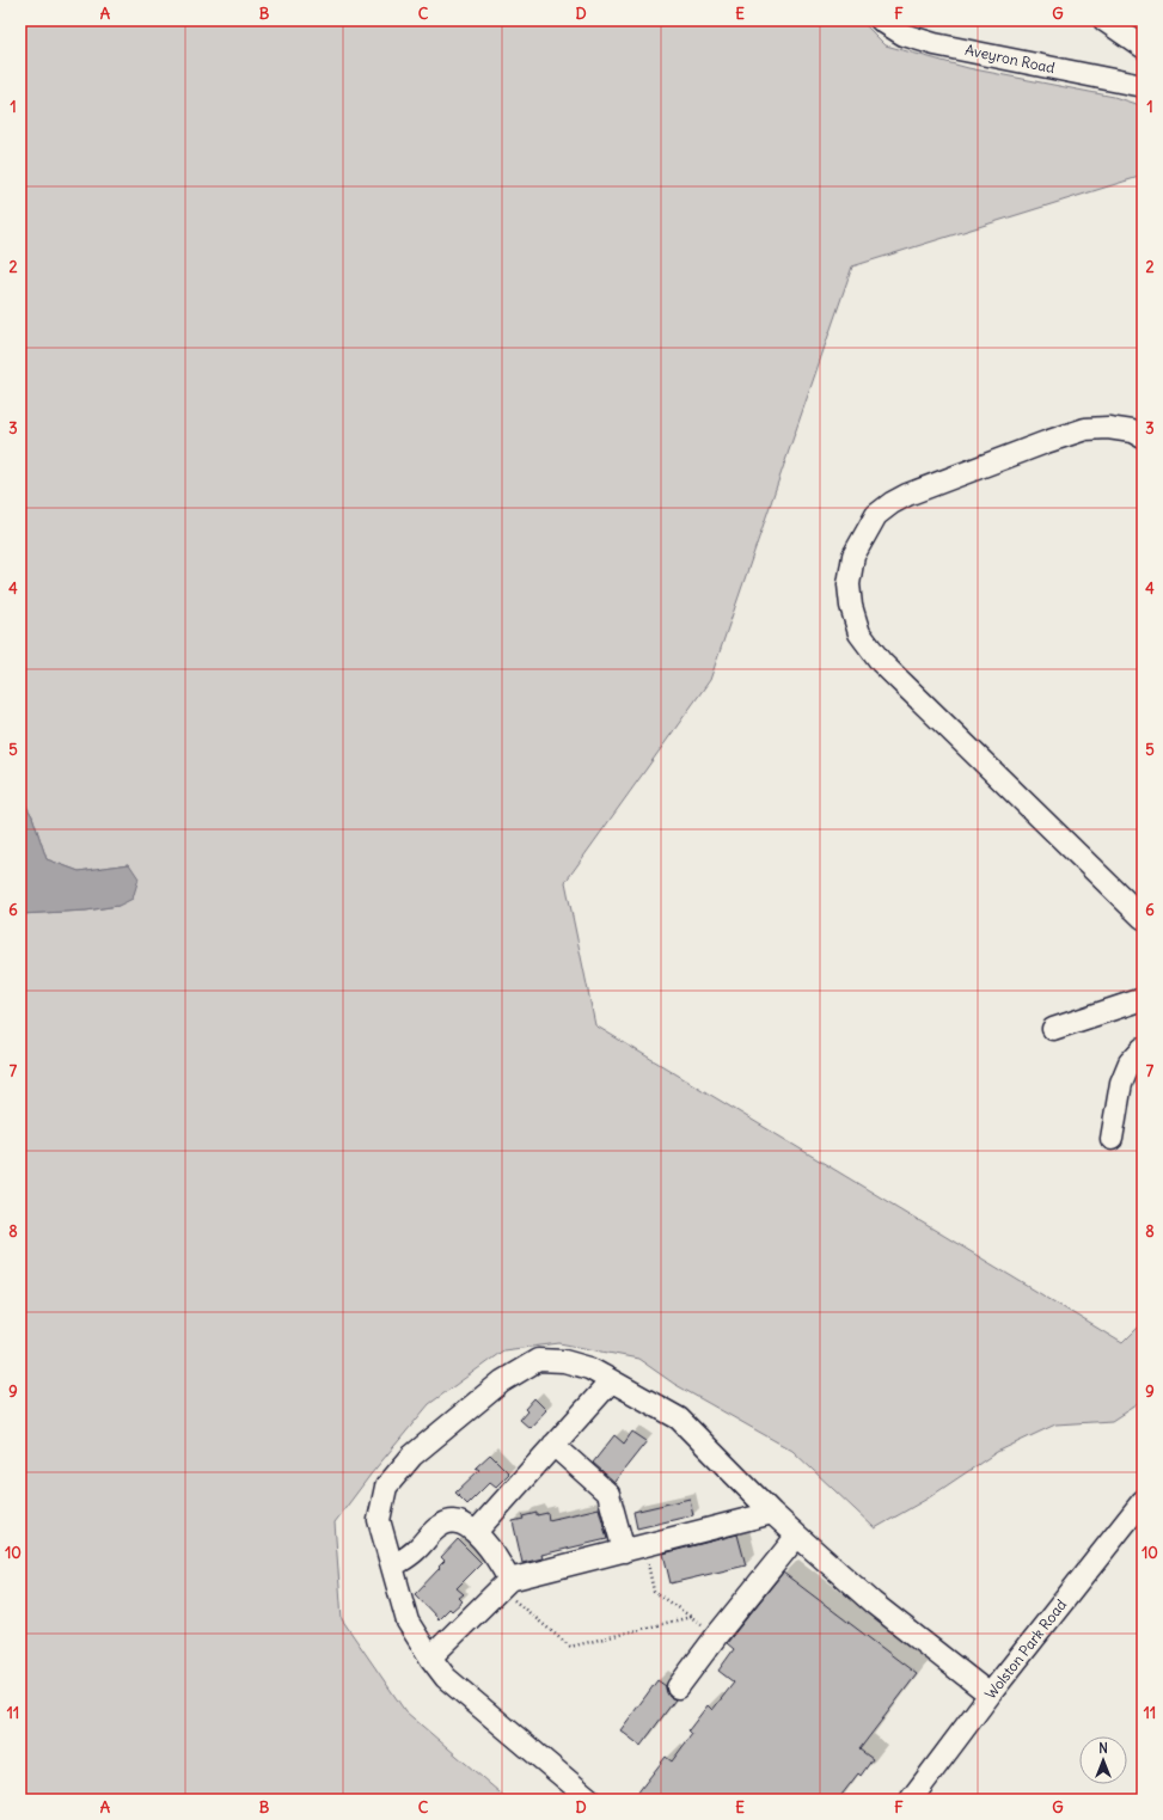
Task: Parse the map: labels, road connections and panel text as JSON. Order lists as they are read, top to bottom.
{
  "streets": {
    "street": ["Aveyron Road", "Wolston Park Road"]
  },
  "north": "top",
  "grid": {
    "columns": [
      "A",
      "B",
      "C",
      "D",
      "E",
      "F",
      "G"
    ],
    "rows": [
      "1",
      "2",
      "3",
      "4",
      "5",
      "6",
      "7",
      "8",
      "9",
      "10",
      "11"
    ]
  }
}
